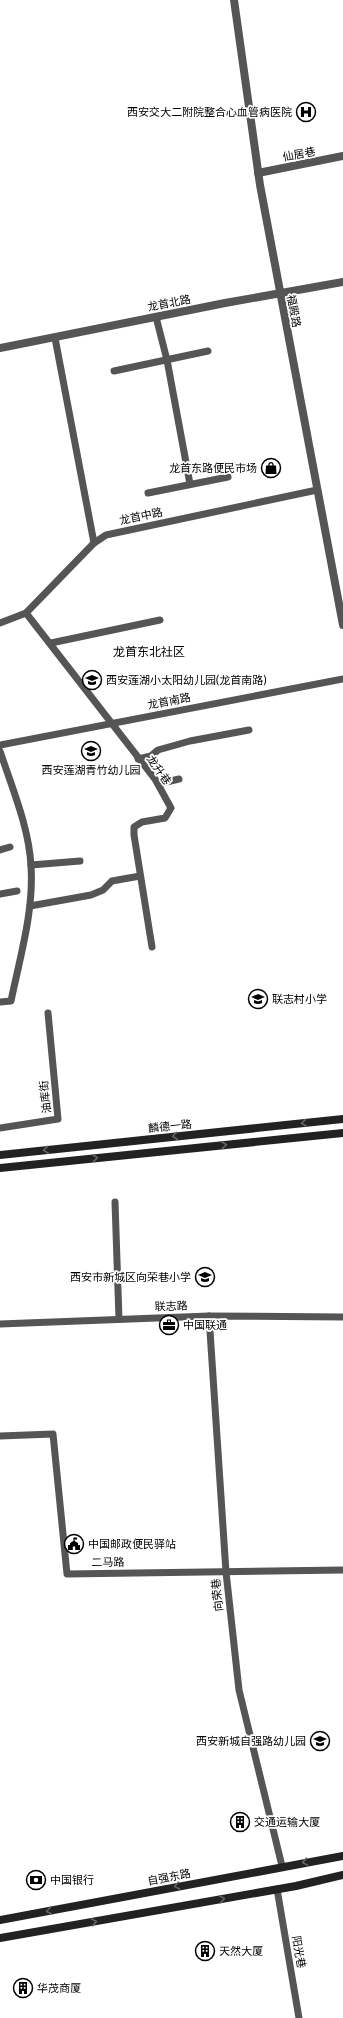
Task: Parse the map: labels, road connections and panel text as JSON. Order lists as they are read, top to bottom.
{
  "streets": {
    "main road": ["麟德一路", "自强东路"],
    "street": [
      "仙居巷",
      "龙首北路",
      "福殿路",
      "龙首中路",
      "龙首南路",
      "龙升巷",
      "油库街",
      "联志路",
      "二马路",
      "向荣巷",
      "阳光巷"
    ]
  },
  "crossings": [
    ["仙居巷", "福殿路"],
    ["龙首北路", "福殿路"],
    ["福殿路", "龙首中路"],
    ["龙首中路", "龙升巷"],
    ["龙首南路", "龙升巷"],
    ["联志路", "向荣巷"],
    ["二马路", "向荣巷"],
    ["向荣巷", "自强东路"]
  ],
  "districts": ["龙首东北社区"],
  "places": {
    "hospital": ["西安交大二附院整合心血管病医院"],
    "shop": ["龙首东路便民市场"],
    "school or university": [
      "西安莲湖小太阳幼儿园(龙首南路)",
      "西安莲湖青竹幼儿园",
      "联志村小学",
      "西安市新城区向荣巷小学",
      "西安新城自强路幼儿园"
    ],
    "office": ["中国联通"],
    "public building": ["中国邮政便民驿站"],
    "building": ["交通运输大厦", "天然大厦", "华茂商厦"],
    "bank": ["中国银行"]
  }
}
